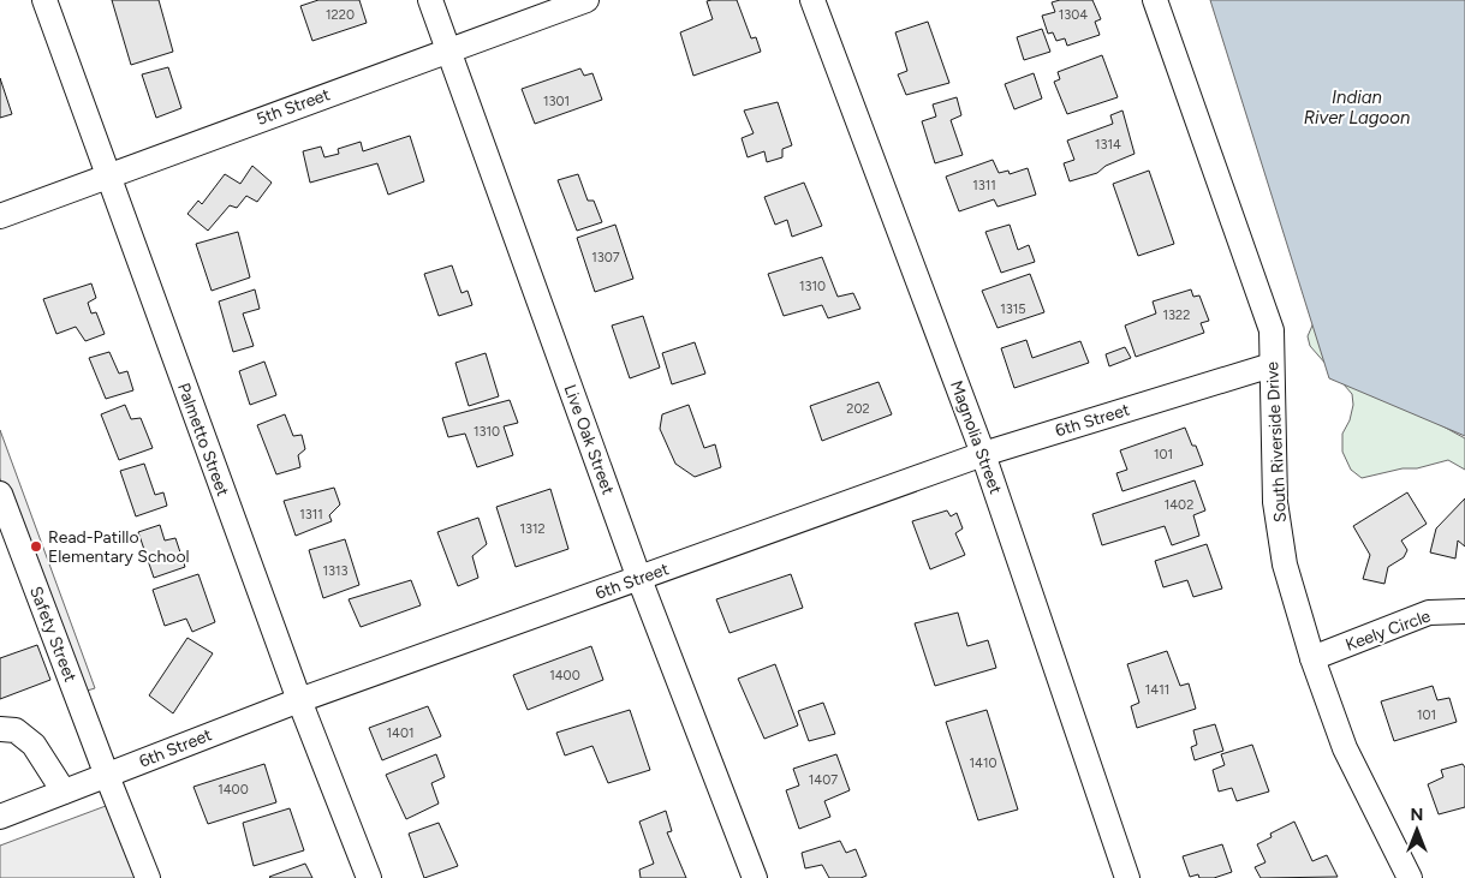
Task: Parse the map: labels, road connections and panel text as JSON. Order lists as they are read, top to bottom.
{
  "streets": {
    "street": [
      "5th Street",
      "6th Street",
      "Magnolia Street",
      "Palmetto Street",
      "Live Oak Street",
      "South Riverside Drive",
      "Keely Circle",
      "Safety Street"
    ]
  },
  "crossings": [
    ["5th Street", "Palmetto Street"],
    ["5th Street", "Live Oak Street"],
    ["6th Street", "Magnolia Street"],
    ["6th Street", "Palmetto Street"],
    ["6th Street", "Live Oak Street"],
    ["6th Street", "South Riverside Drive"],
    ["6th Street", "Safety Street"],
    ["South Riverside Drive", "Keely Circle"]
  ],
  "water": ["Indian River Lagoon"],
  "places": ["Read-Patillo Elementary School"],
  "house_numbers": [
    "1220",
    "1304",
    "1301",
    "1314",
    "1311",
    "1307",
    "1310",
    "1315",
    "1322",
    "202",
    "1310",
    "101",
    "1402",
    "1311",
    "1312",
    "1313",
    "1400",
    "1411",
    "101",
    "1401",
    "1410",
    "1407",
    "1400"
  ],
  "north": "top"
}
